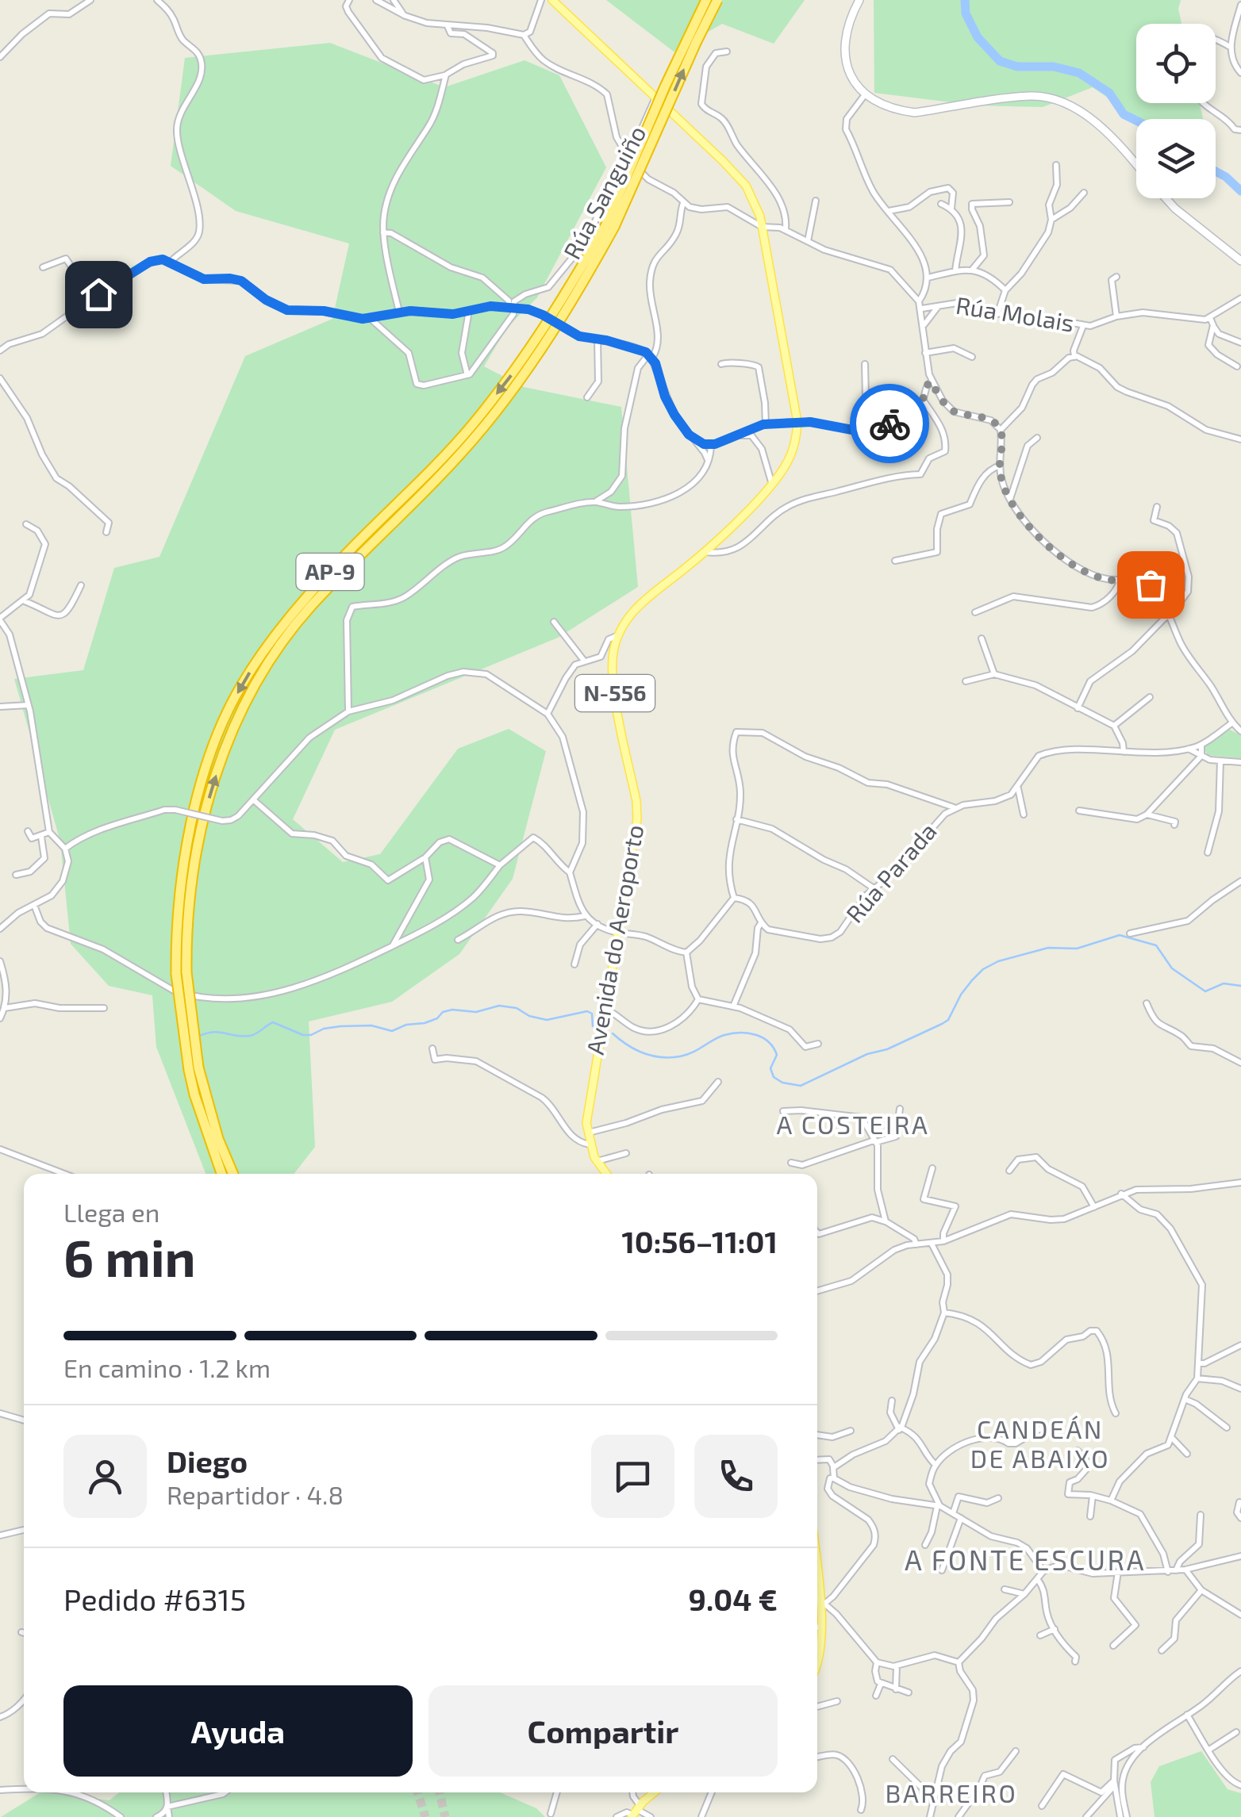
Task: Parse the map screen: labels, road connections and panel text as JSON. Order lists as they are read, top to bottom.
{
  "streets": {
    "highway": ["AP-9"],
    "main road": ["N-556", "Avenida do Aeroporto"],
    "street": ["Rúa Sanguiño", "Rúa Molais", "Rúa Parada"]
  },
  "crossings": [
    ["Rúa Sanguiño", "Avenida do Aeroporto"]
  ],
  "districts": [
    "A COSTEIRA",
    "CANDEÁN DE ABAIXO",
    "A FONTE ESCURA",
    "BARREIRO"
  ],
  "page": {
    "heading": ["6 min", "Llega en", "10:56–11:01"],
    "panel": [
      "Diego",
      "Repartidor · 4.8",
      "Pedido #6315",
      "9.04 €"
    ],
    "bar": "En camino · 1.2 km",
    "buttons": ["Ayuda", "Compartir"]
  }
}
